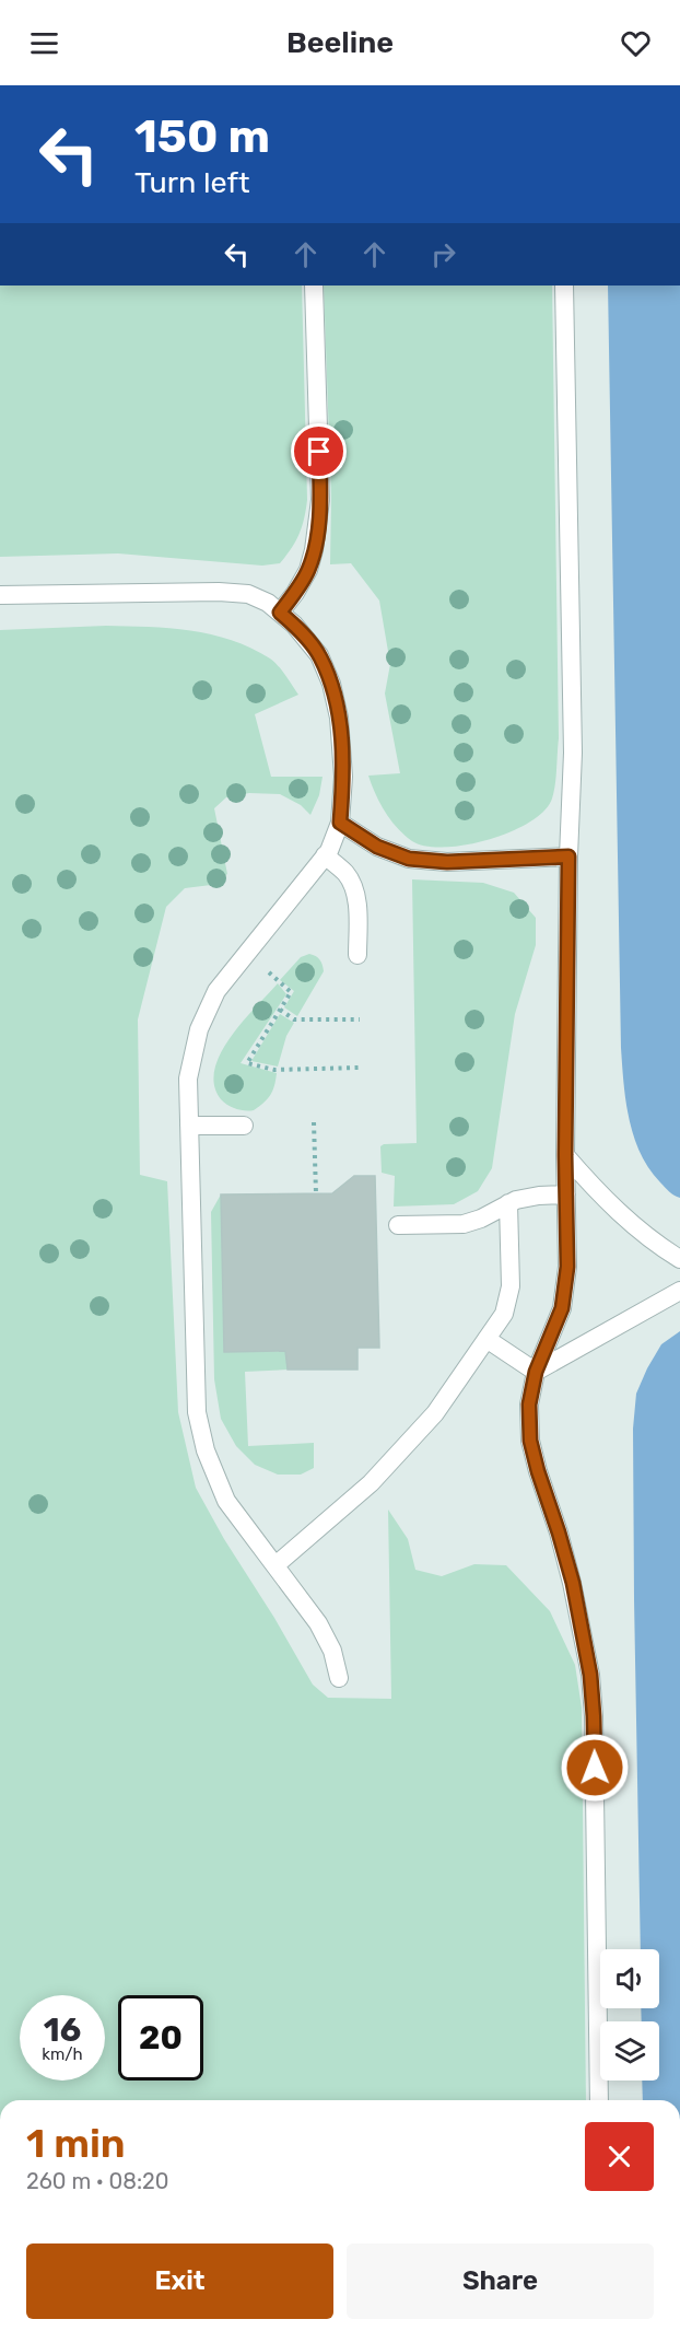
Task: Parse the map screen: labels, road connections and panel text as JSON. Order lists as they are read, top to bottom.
{
  "page": {
    "header": "Beeline",
    "turn": ["150 m", "Turn left"],
    "speed": "16 km/h",
    "limit": "20",
    "heading": ["1 min", "260 m · 08:20"],
    "buttons": ["Exit", "Share"]
  }
}
